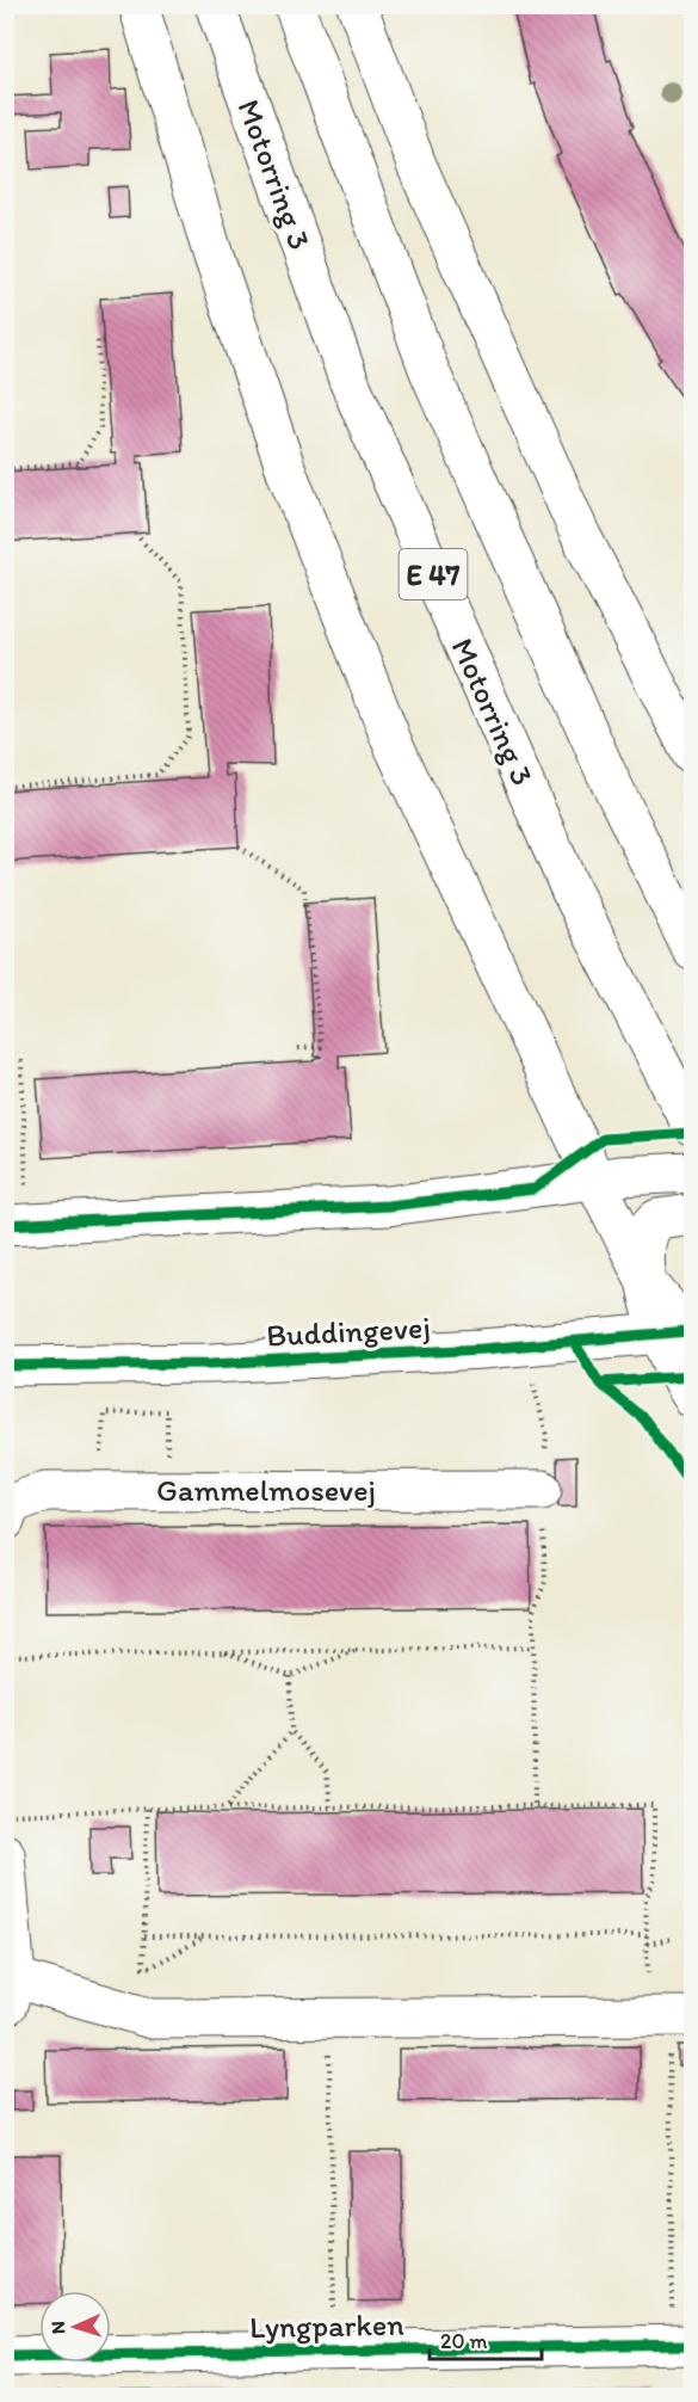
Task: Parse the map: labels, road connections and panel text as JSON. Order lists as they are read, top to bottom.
{
  "streets": {
    "main road": [
      "Motorring 3",
      "E 47",
      "Buddingevej",
      "Gammelmosevej",
      "Lyngparken"
    ]
  },
  "scale_bar": "20 m",
  "north": "left"
}
